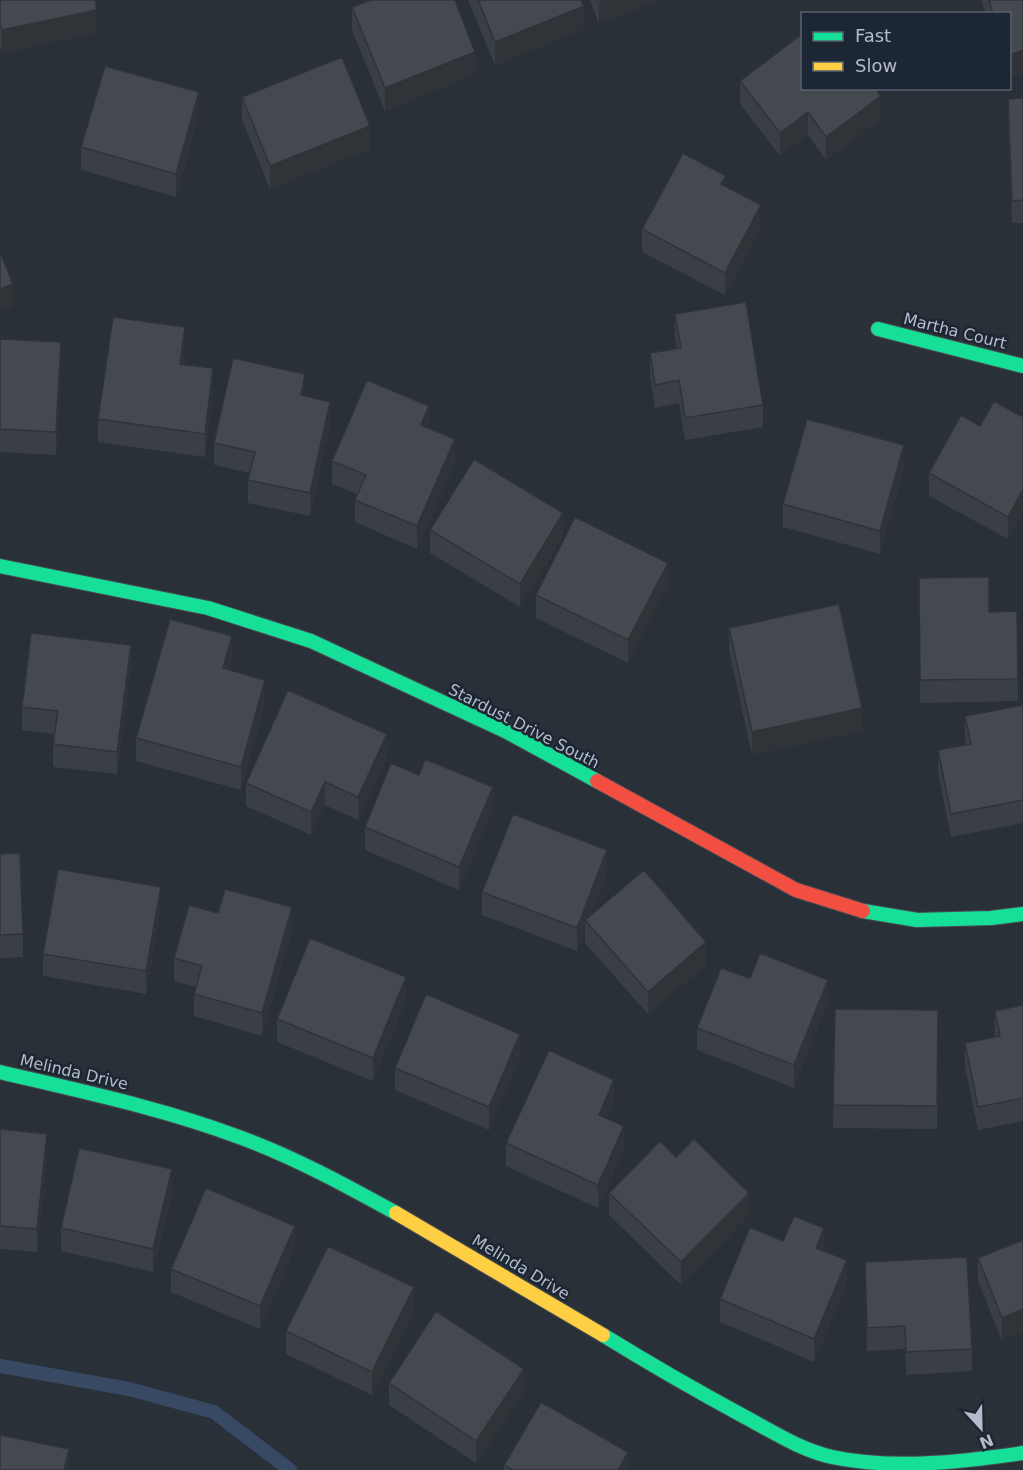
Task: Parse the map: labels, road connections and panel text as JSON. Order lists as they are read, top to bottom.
{
  "streets": {
    "street": ["Martha Court", "Stardust Drive South", "Melinda Drive"]
  },
  "legend": ["Fast", "Slow"],
  "north": "bottom"
}
